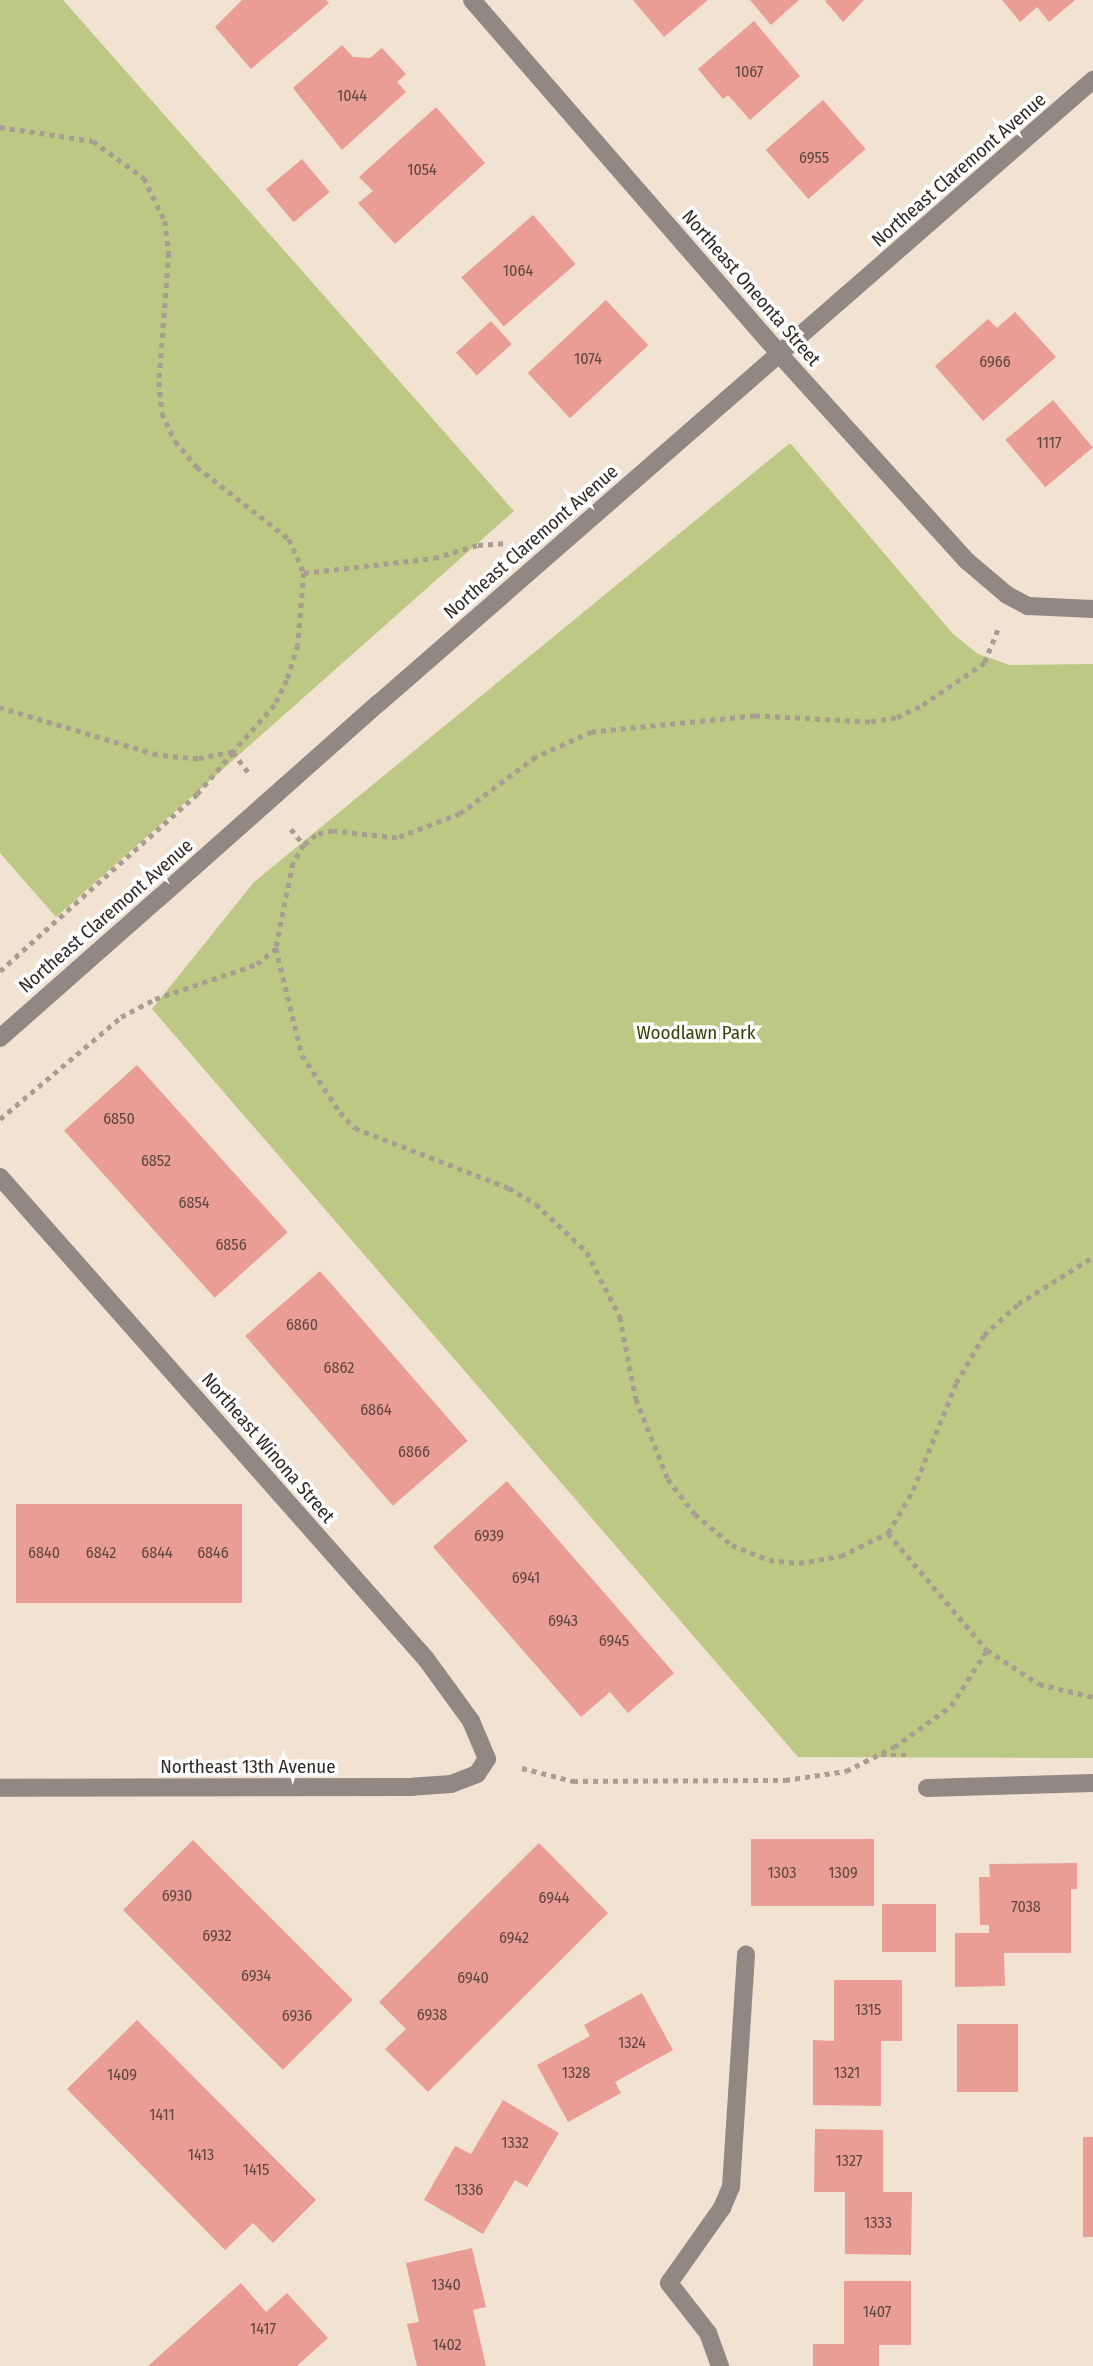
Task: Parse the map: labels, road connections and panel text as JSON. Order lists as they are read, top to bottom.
{
  "streets": {
    "street": [
      "Northeast Claremont Avenue",
      "Northeast Oneonta Street",
      "Northeast Winona Street",
      "Northeast 13th Avenue"
    ]
  },
  "crossings": [
    ["Northeast Claremont Avenue", "Northeast Oneonta Street"],
    ["Northeast Winona Street", "Northeast 13th Avenue"]
  ],
  "parks": ["Woodlawn Park"],
  "house_numbers": [
    "1067",
    "1044",
    "6955",
    "1054",
    "1064",
    "1074",
    "6966",
    "1117",
    "6850",
    "6852",
    "6854",
    "6856",
    "6860",
    "6862",
    "6864",
    "6866",
    "6939",
    "6840",
    "6842",
    "6844",
    "6846",
    "6941",
    "6943",
    "6945",
    "1303",
    "1309",
    "6930",
    "6944",
    "7038",
    "6932",
    "6942",
    "6934",
    "6940",
    "1315",
    "6938",
    "6936",
    "1324",
    "1328",
    "1321",
    "1409",
    "1411",
    "1332",
    "1413",
    "1327",
    "1415",
    "1336",
    "1333",
    "1340",
    "1407",
    "1417",
    "1402"
  ]
}
